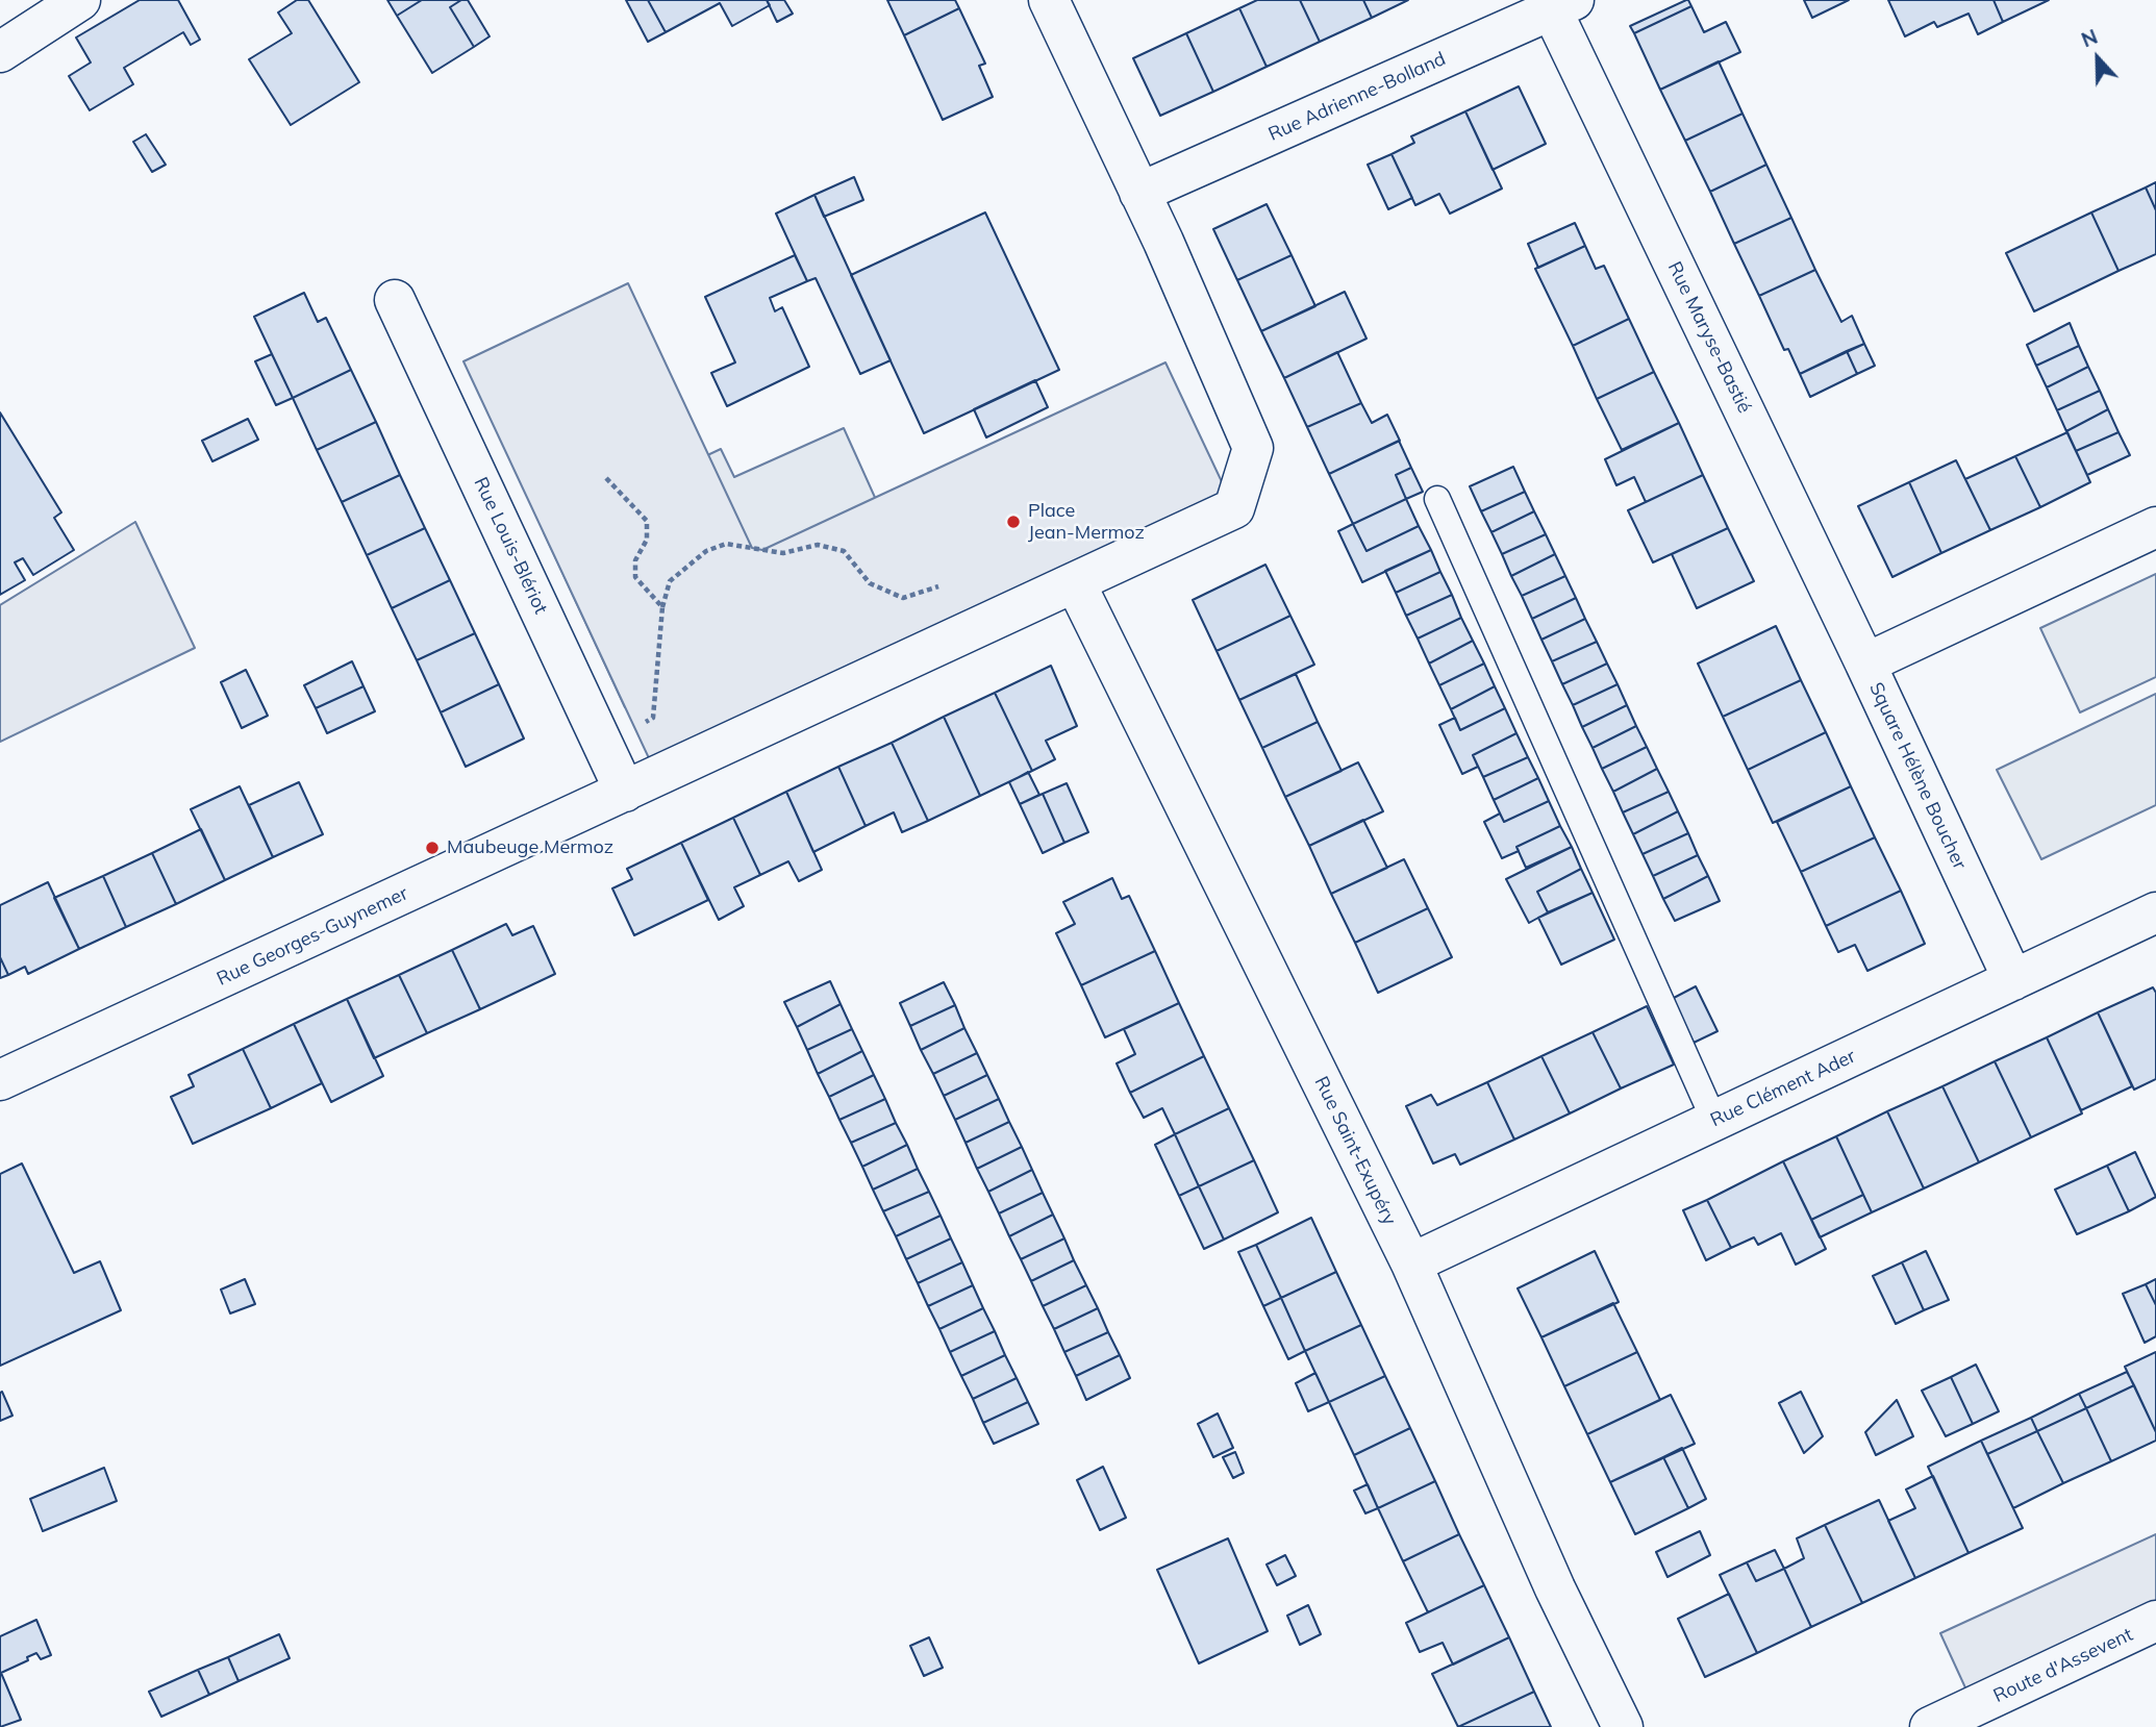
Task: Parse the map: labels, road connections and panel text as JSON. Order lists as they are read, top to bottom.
{
  "streets": {
    "street": [
      "Rue Adrienne-Bolland",
      "Rue Maryse-Bastié",
      "Rue Louis-Blériot",
      "Square Hélène Boucher",
      "Rue Georges-Guynemer",
      "Rue Clément Ader",
      "Rue Saint-Exupéry",
      "Route d'Assevent"
    ]
  },
  "crossings": [
    ["Rue Adrienne-Bolland", "Rue Maryse-Bastié"],
    ["Rue Maryse-Bastié", "Square Hélène Boucher"],
    ["Rue Louis-Blériot", "Rue Georges-Guynemer"],
    ["Square Hélène Boucher", "Rue Clément Ader"],
    ["Rue Clément Ader", "Rue Saint-Exupéry"]
  ],
  "places": ["Place Jean-Mermoz", "Maubeuge Mermoz"],
  "north": "top"
}
